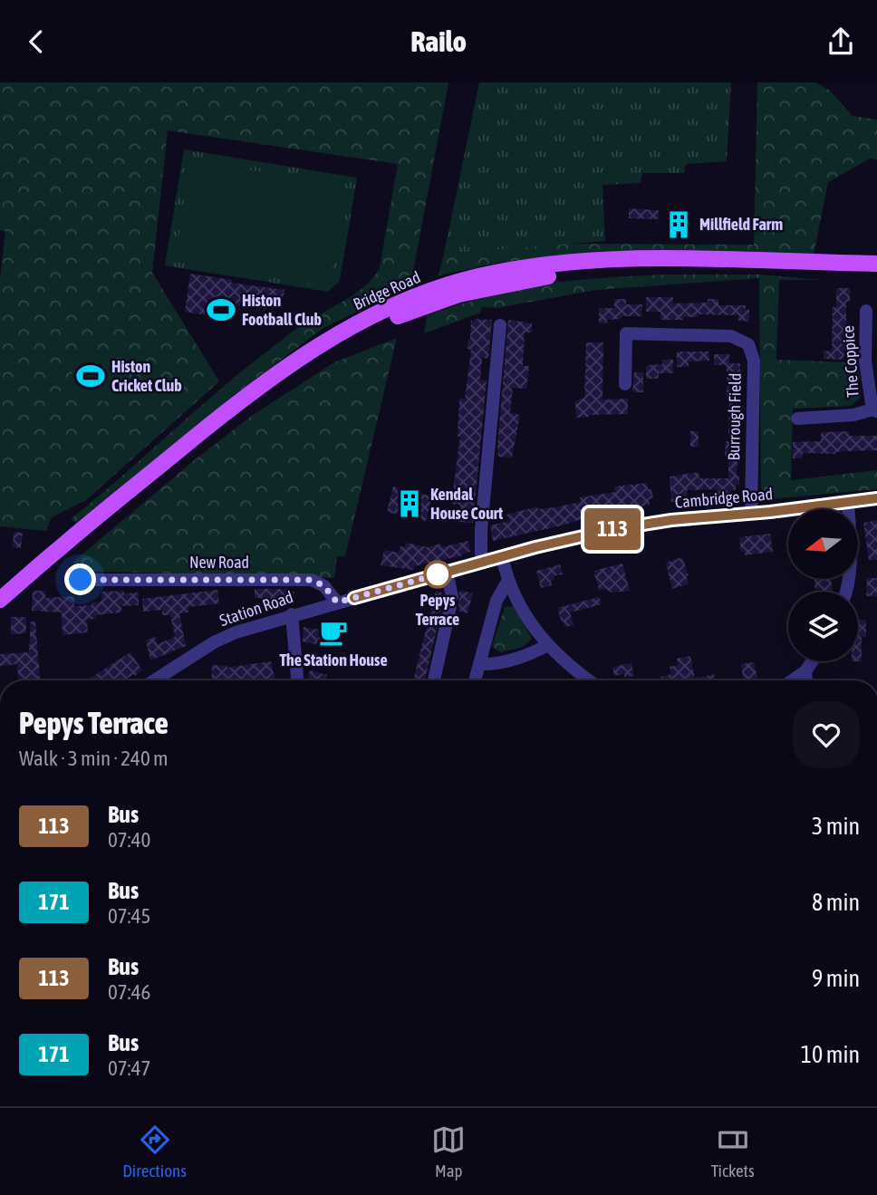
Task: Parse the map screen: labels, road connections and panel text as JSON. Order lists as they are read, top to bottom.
{
  "streets": {
    "main road": ["Bridge Road"],
    "street": [
      "The Coppice",
      "Burrough Field",
      "Cambridge Road",
      "New Road",
      "Station Road"
    ]
  },
  "crossings": [
    ["Burrough Field", "Cambridge Road"],
    ["Cambridge Road", "Station Road"],
    ["New Road", "Station Road"]
  ],
  "places": {
    "building": ["Millfield Farm", "Kendal House Court"],
    "sports": ["Histon Football Club", "Histon Cricket Club"],
    "other": ["Pepys Terrace"],
    "cafe": ["The Station House"]
  },
  "lines": ["bus line 113"],
  "north": "left",
  "page": {
    "header": "Railo",
    "on_map": "113",
    "heading": ["Pepys Terrace", "Walk · 3 min · 240 m"],
    "list": [
      {
        "mark": "113",
        "name": "Bus",
        "note": "07:40",
        "value": "3 min"
      },
      {
        "mark": "171",
        "name": "Bus",
        "note": "07:45",
        "value": "8 min"
      },
      {
        "mark": "113",
        "name": "Bus",
        "note": "07:46",
        "value": "9 min"
      },
      {
        "mark": "171",
        "name": "Bus",
        "note": "07:47",
        "value": "10 min"
      }
    ],
    "tabs": ["Directions", "Map", "Tickets"]
  }
}
